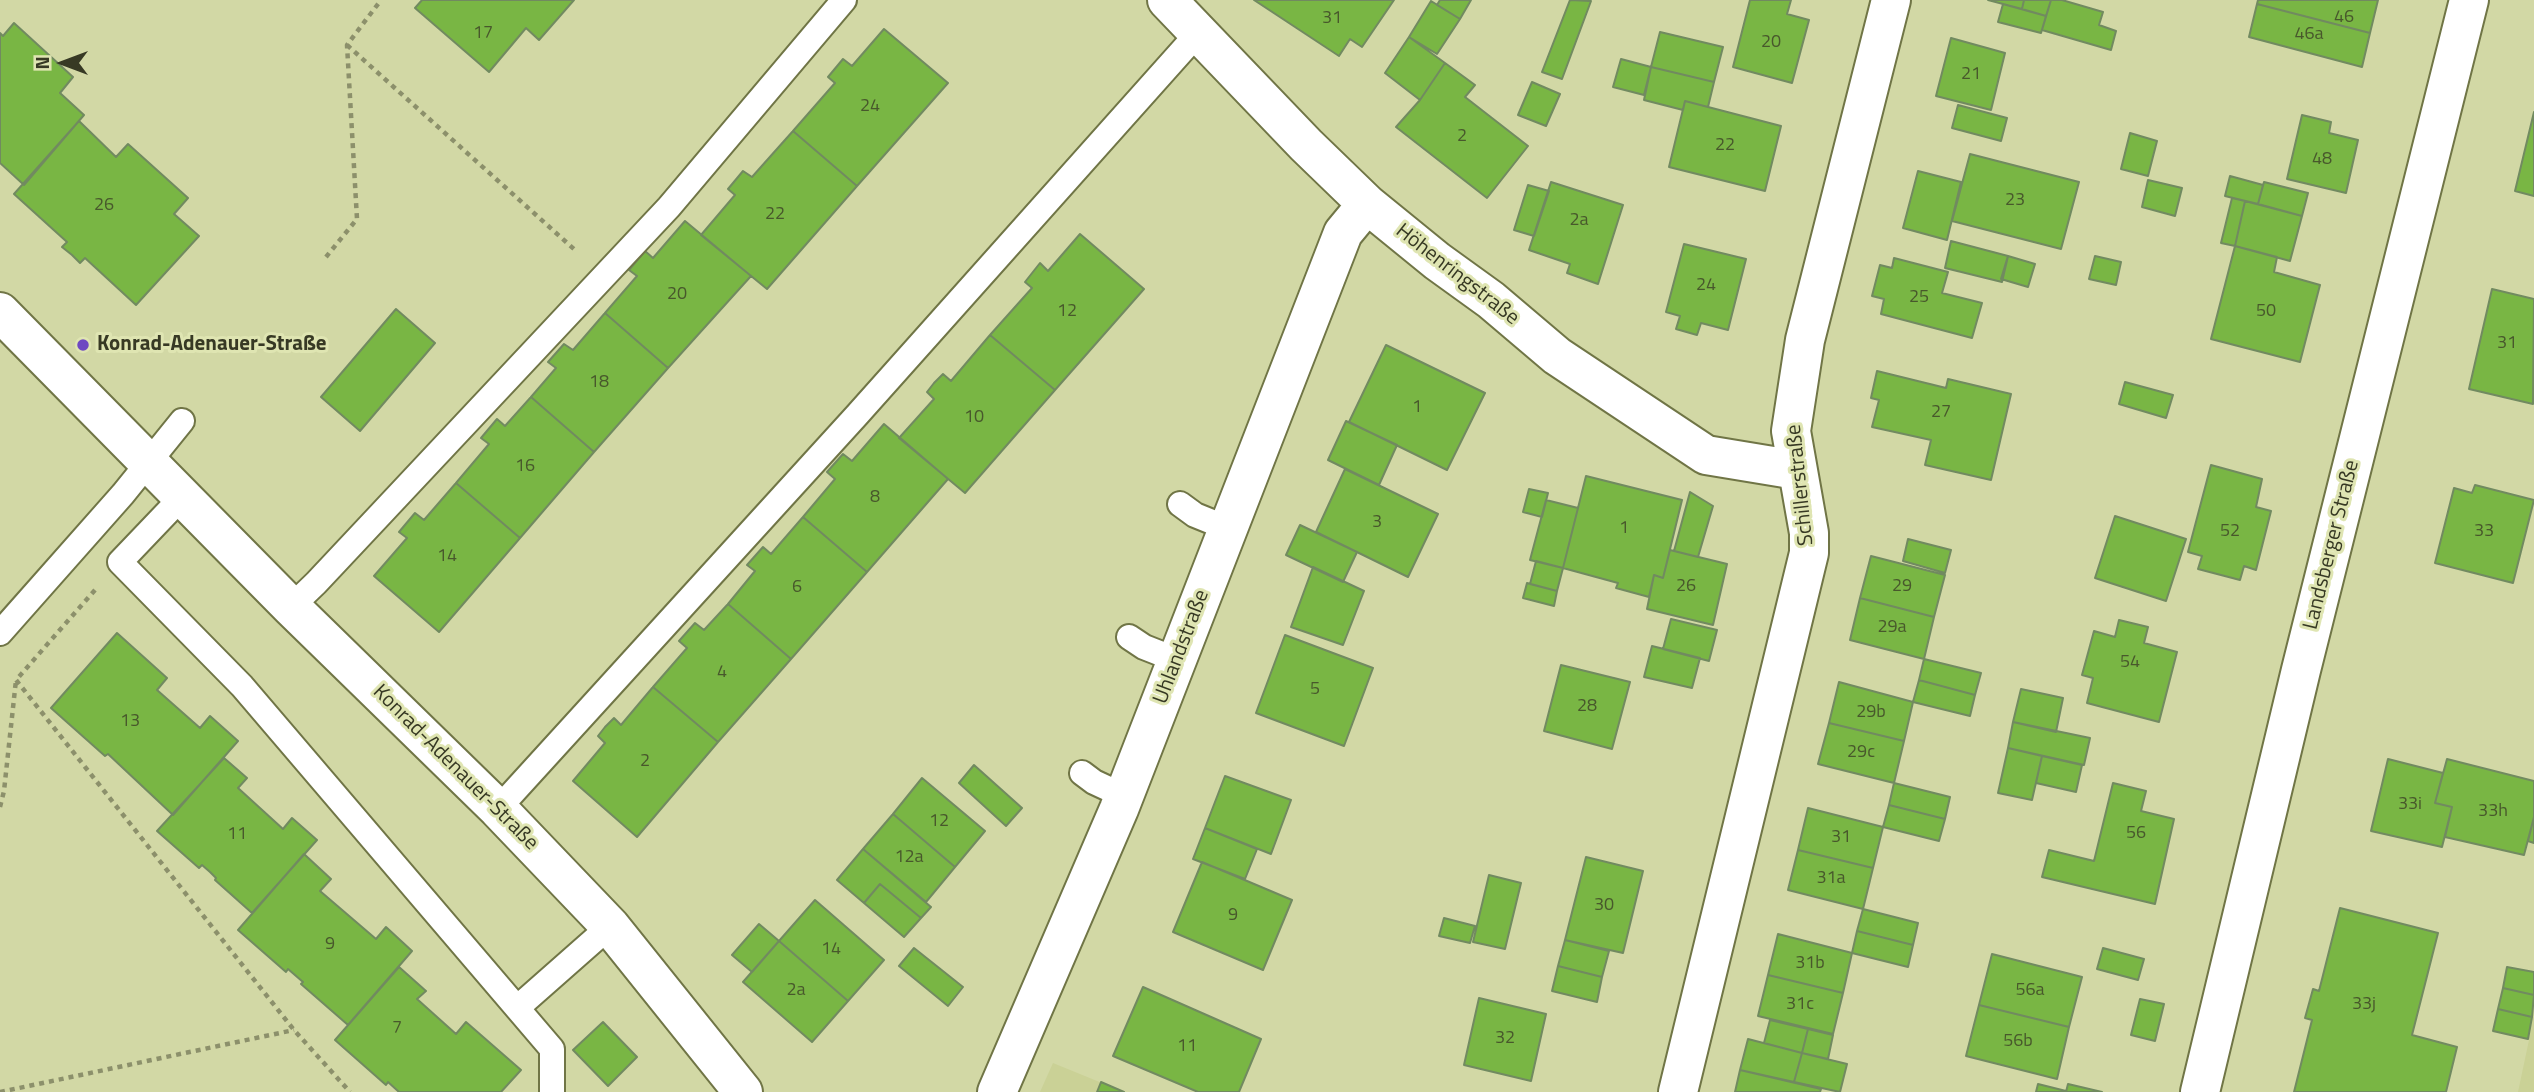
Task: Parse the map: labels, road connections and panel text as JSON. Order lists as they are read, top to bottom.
{
  "streets": {
    "street": [
      "Höhenringstraße",
      "Schillerstraße",
      "Landsberger Straße",
      "Uhlandstraße",
      "Konrad-Adenauer-Straße"
    ]
  },
  "crossings": [
    ["Höhenringstraße", "Schillerstraße"],
    ["Höhenringstraße", "Uhlandstraße"]
  ],
  "places": ["Konrad-Adenauer-Straße"],
  "house_numbers": [
    "46",
    "31",
    "17",
    "46a",
    "20",
    "21",
    "24",
    "2",
    "22",
    "48",
    "23",
    "26",
    "22",
    "2a",
    "24",
    "20",
    "25",
    "12",
    "50",
    "31",
    "18",
    "1",
    "27",
    "10",
    "16",
    "8",
    "3",
    "1",
    "52",
    "33",
    "14",
    "26",
    "29",
    "6",
    "29a",
    "54",
    "4",
    "5",
    "28",
    "29b",
    "13",
    "29c",
    "2",
    "33i",
    "33h",
    "12",
    "56",
    "11",
    "31",
    "12a",
    "31a",
    "30",
    "9",
    "9",
    "14",
    "31b",
    "2a",
    "56a",
    "31c",
    "33j",
    "7",
    "32",
    "56b",
    "11"
  ],
  "north": "left"
}
